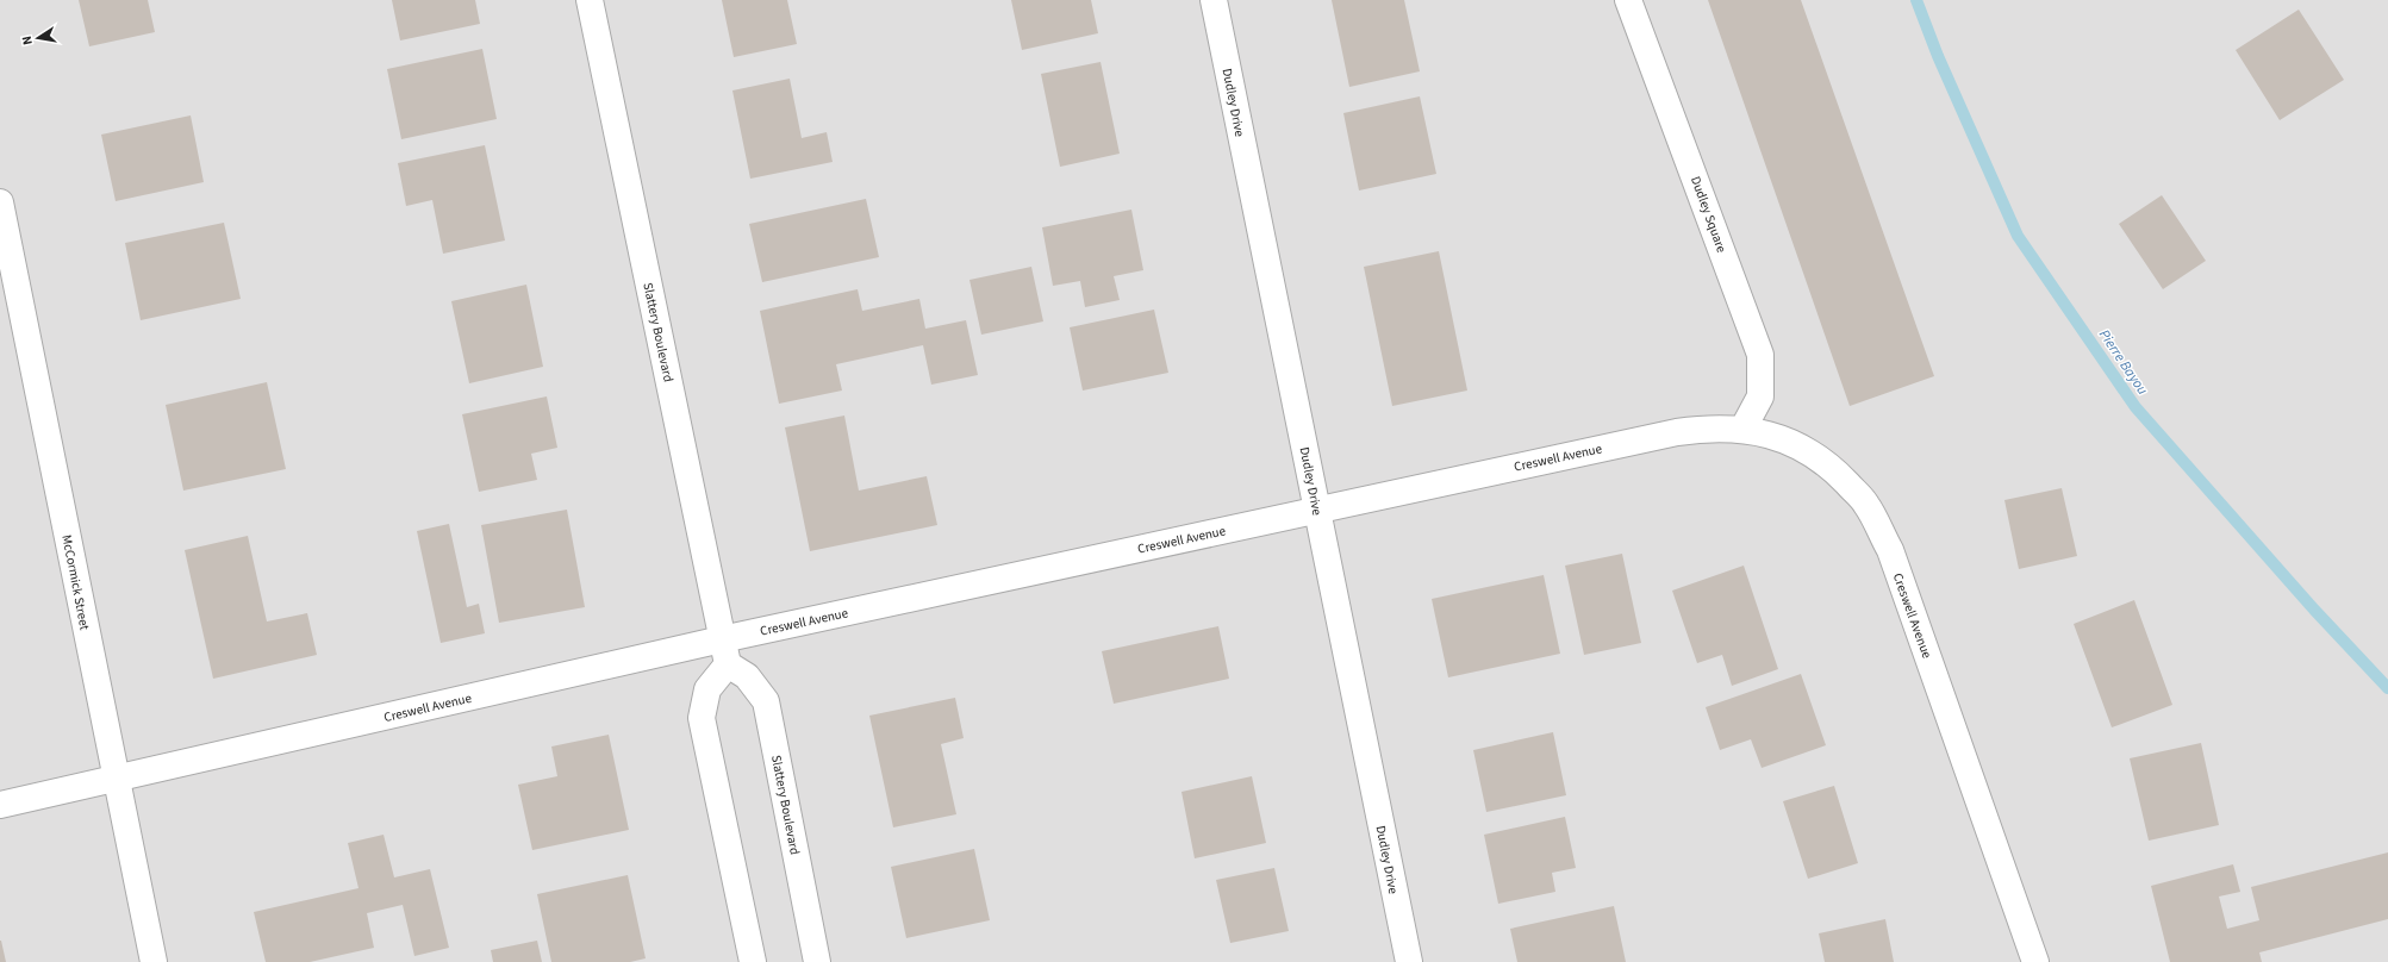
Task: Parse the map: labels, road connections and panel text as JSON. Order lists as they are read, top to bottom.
{
  "streets": {
    "street": [
      "Dudley Drive",
      "Dudley Square",
      "Slattery Boulevard",
      "Creswell Avenue",
      "McCormick Street"
    ]
  },
  "crossings": [
    ["Dudley Drive", "Creswell Avenue"],
    ["Dudley Square", "Creswell Avenue"],
    ["Slattery Boulevard", "Creswell Avenue"],
    ["Creswell Avenue", "McCormick Street"]
  ],
  "water": ["Pierre Bayou"],
  "north": "left"
}
